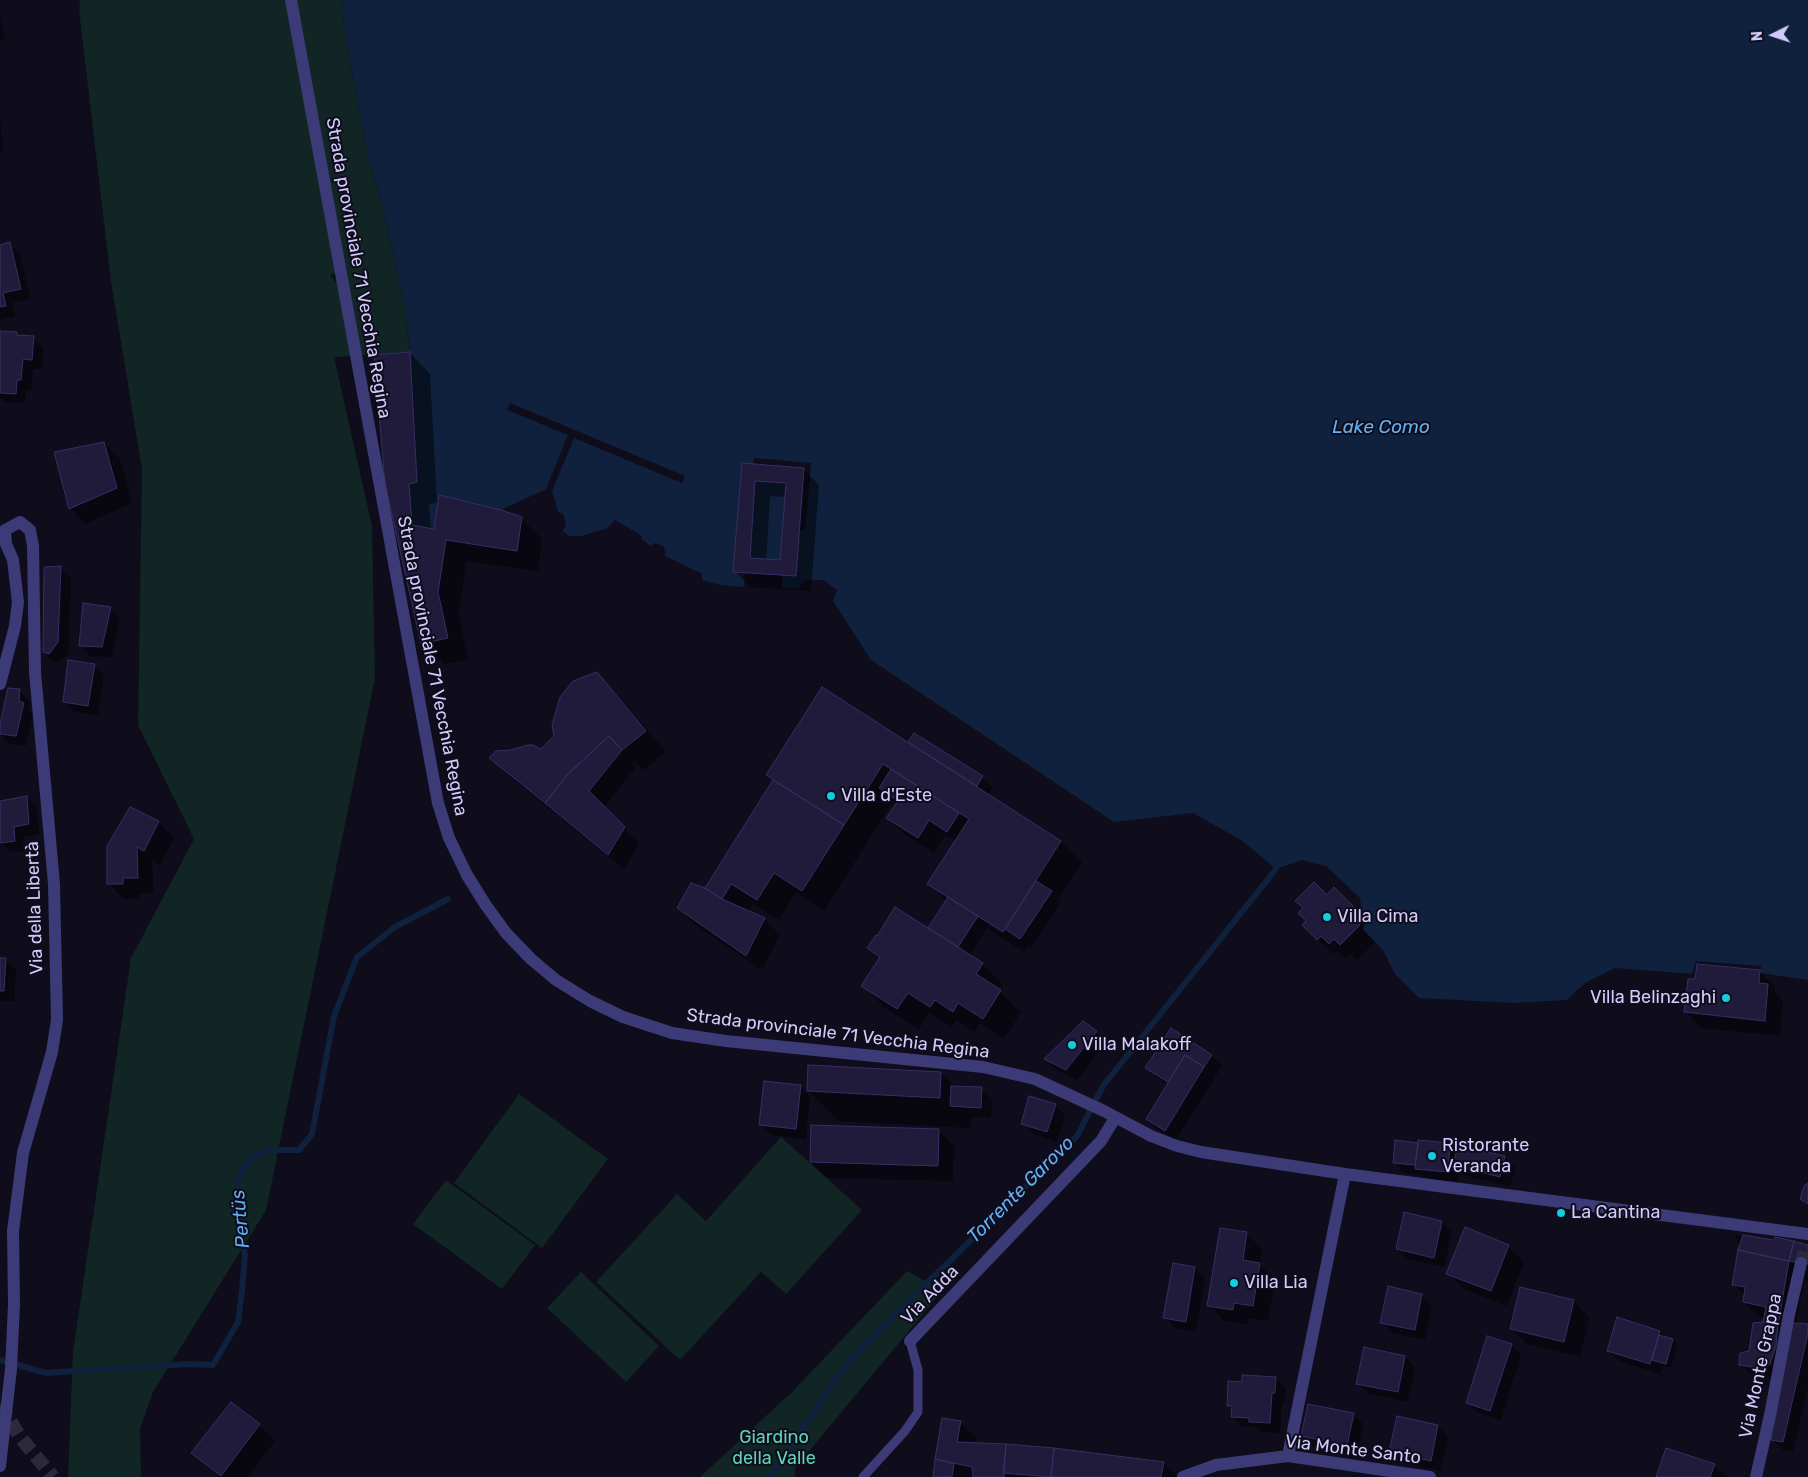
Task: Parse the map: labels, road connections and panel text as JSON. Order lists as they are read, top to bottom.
{
  "streets": {
    "street": [
      "Strada provinciale 71 Vecchia Regina",
      "Via della Libertà",
      "Via Adda",
      "Via Monte Grappa",
      "Via Monte Santo"
    ]
  },
  "crossings": [
    ["Strada provinciale 71 Vecchia Regina", "Via Adda"]
  ],
  "water": ["Lake Como", "Torrente Garovo", "Pertüs"],
  "parks": ["Giardino della Valle"],
  "places": [
    "Villa d'Este",
    "Villa Cima",
    "Villa Belinzaghi",
    "Villa Malakoff",
    "Ristorante Veranda",
    "La Cantina",
    "Villa Lia"
  ],
  "north": "left"
}
